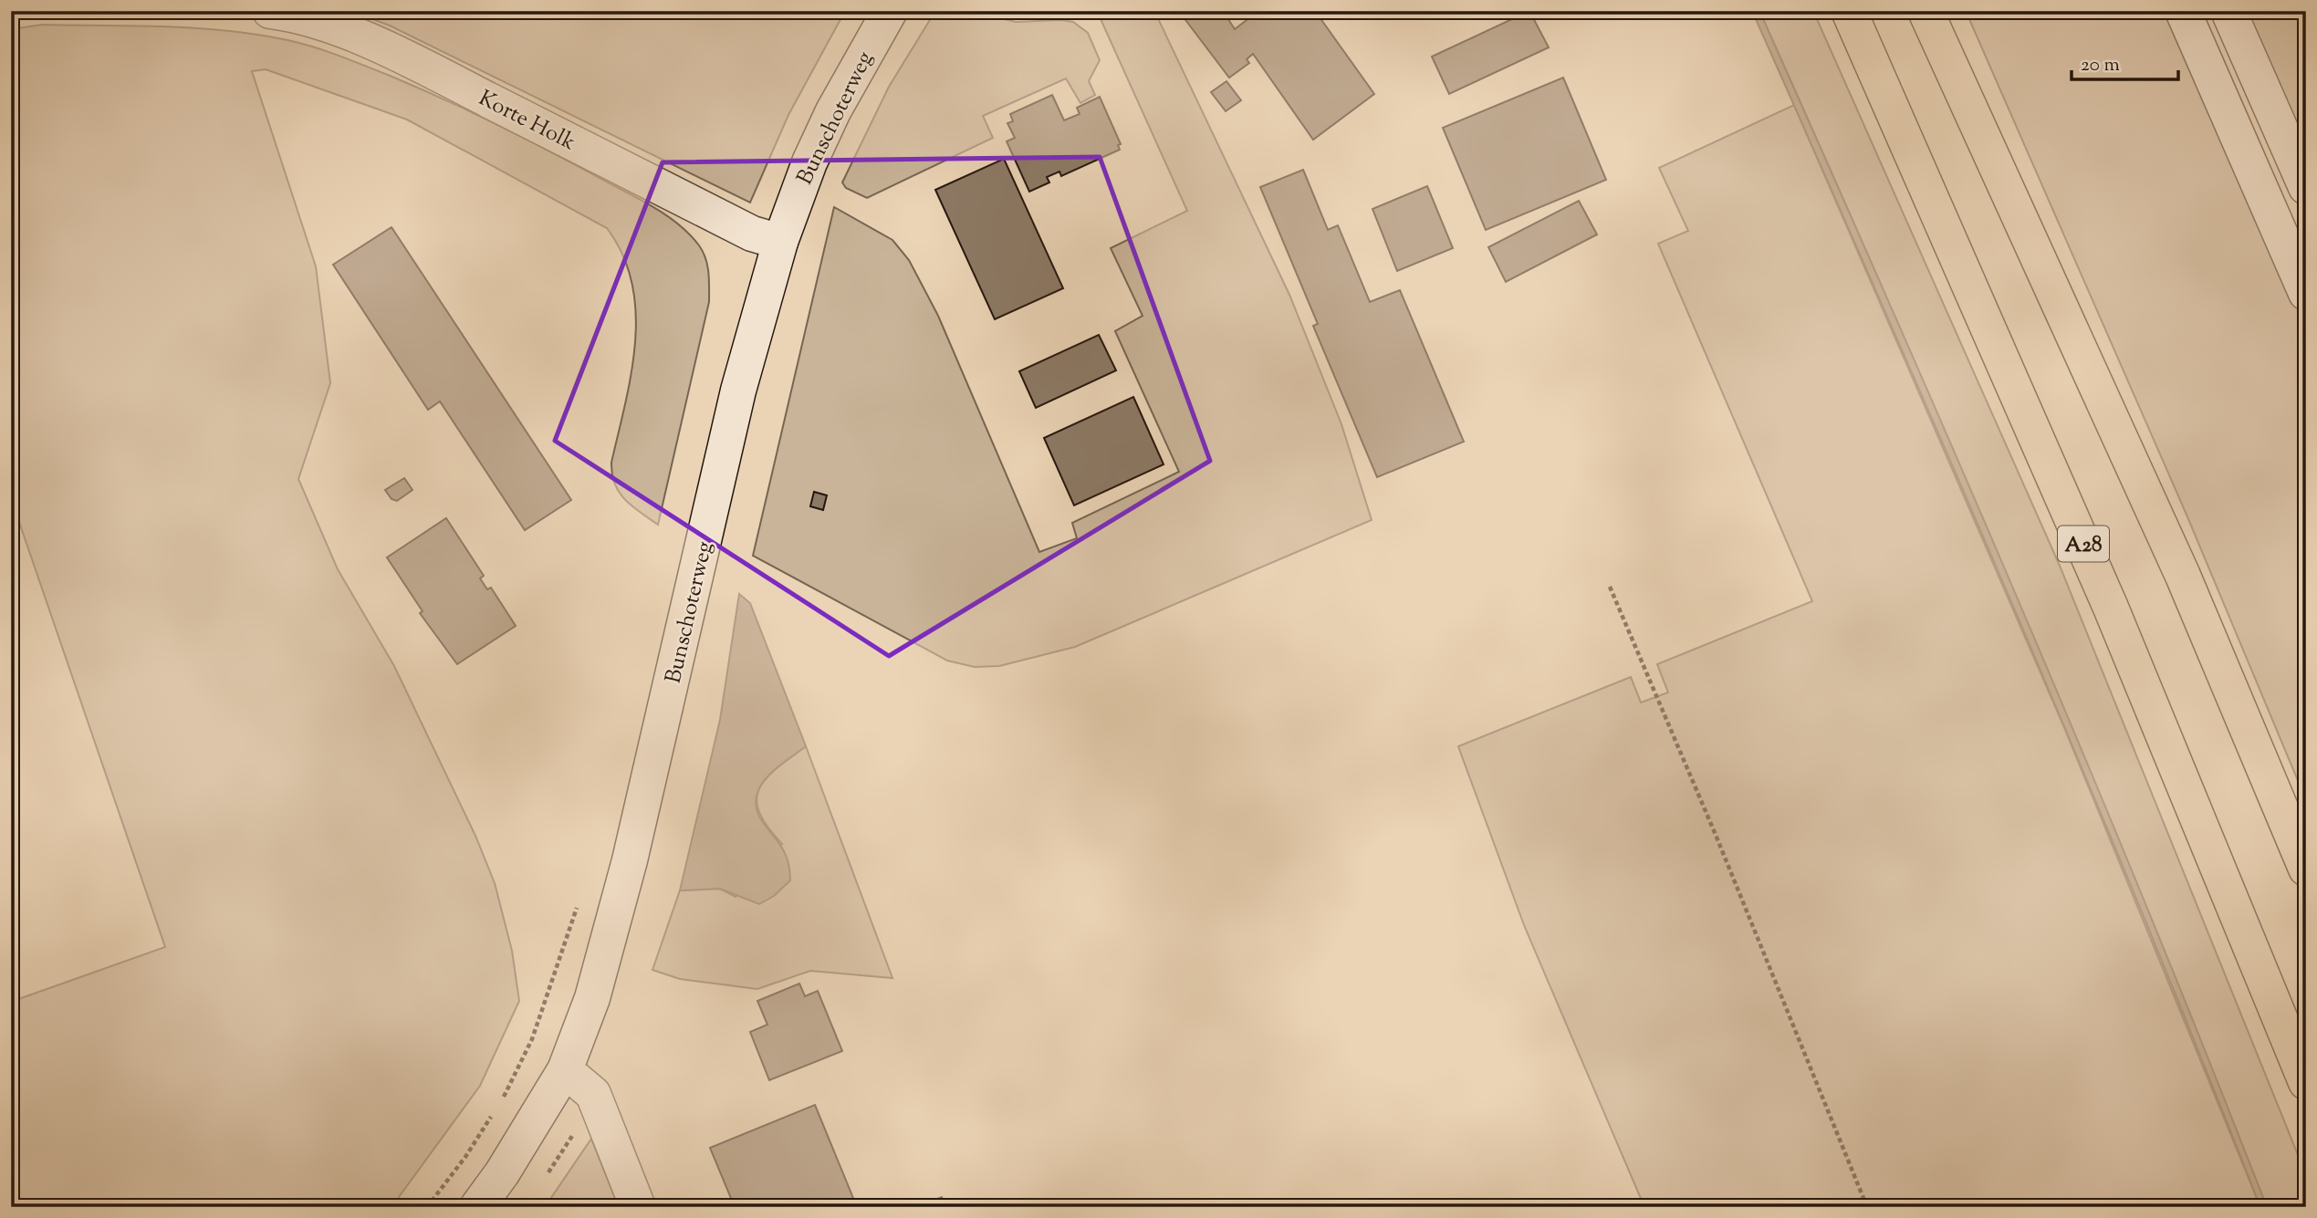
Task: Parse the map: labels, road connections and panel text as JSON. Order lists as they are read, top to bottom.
{
  "streets": {
    "highway": ["A28"],
    "main road": ["Bunschoterweg", "Korte Holk"]
  },
  "crossings": [
    ["Bunschoterweg", "Korte Holk"]
  ],
  "scale_bar": "20 m"
}
